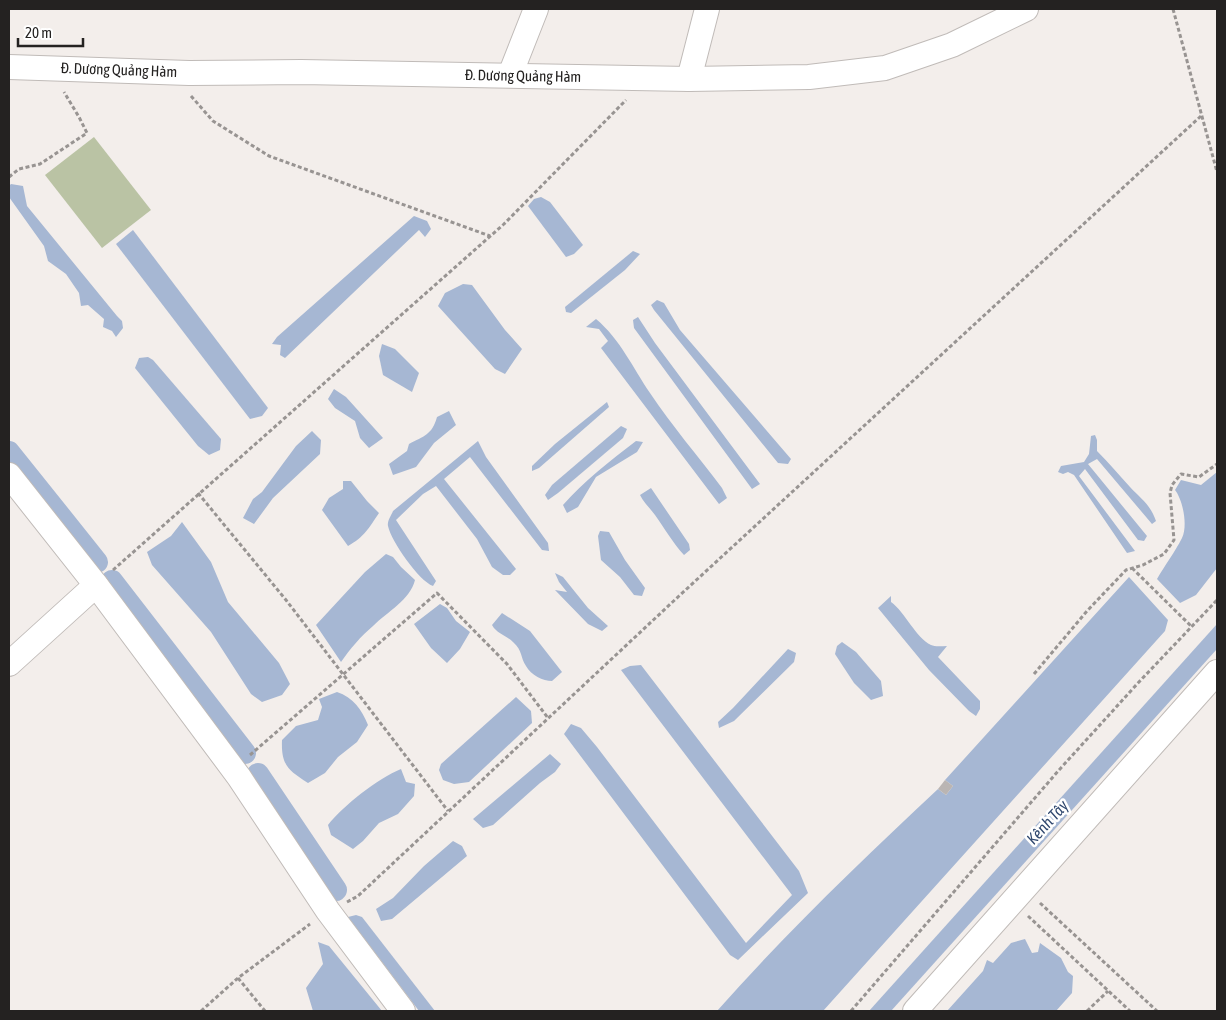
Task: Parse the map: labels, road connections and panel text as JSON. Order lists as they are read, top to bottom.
{
  "streets": {
    "street": ["Đ. Dương Quảng Hàm"]
  },
  "water": ["Kênh Tây"],
  "scale_bar": "20 m"
}
